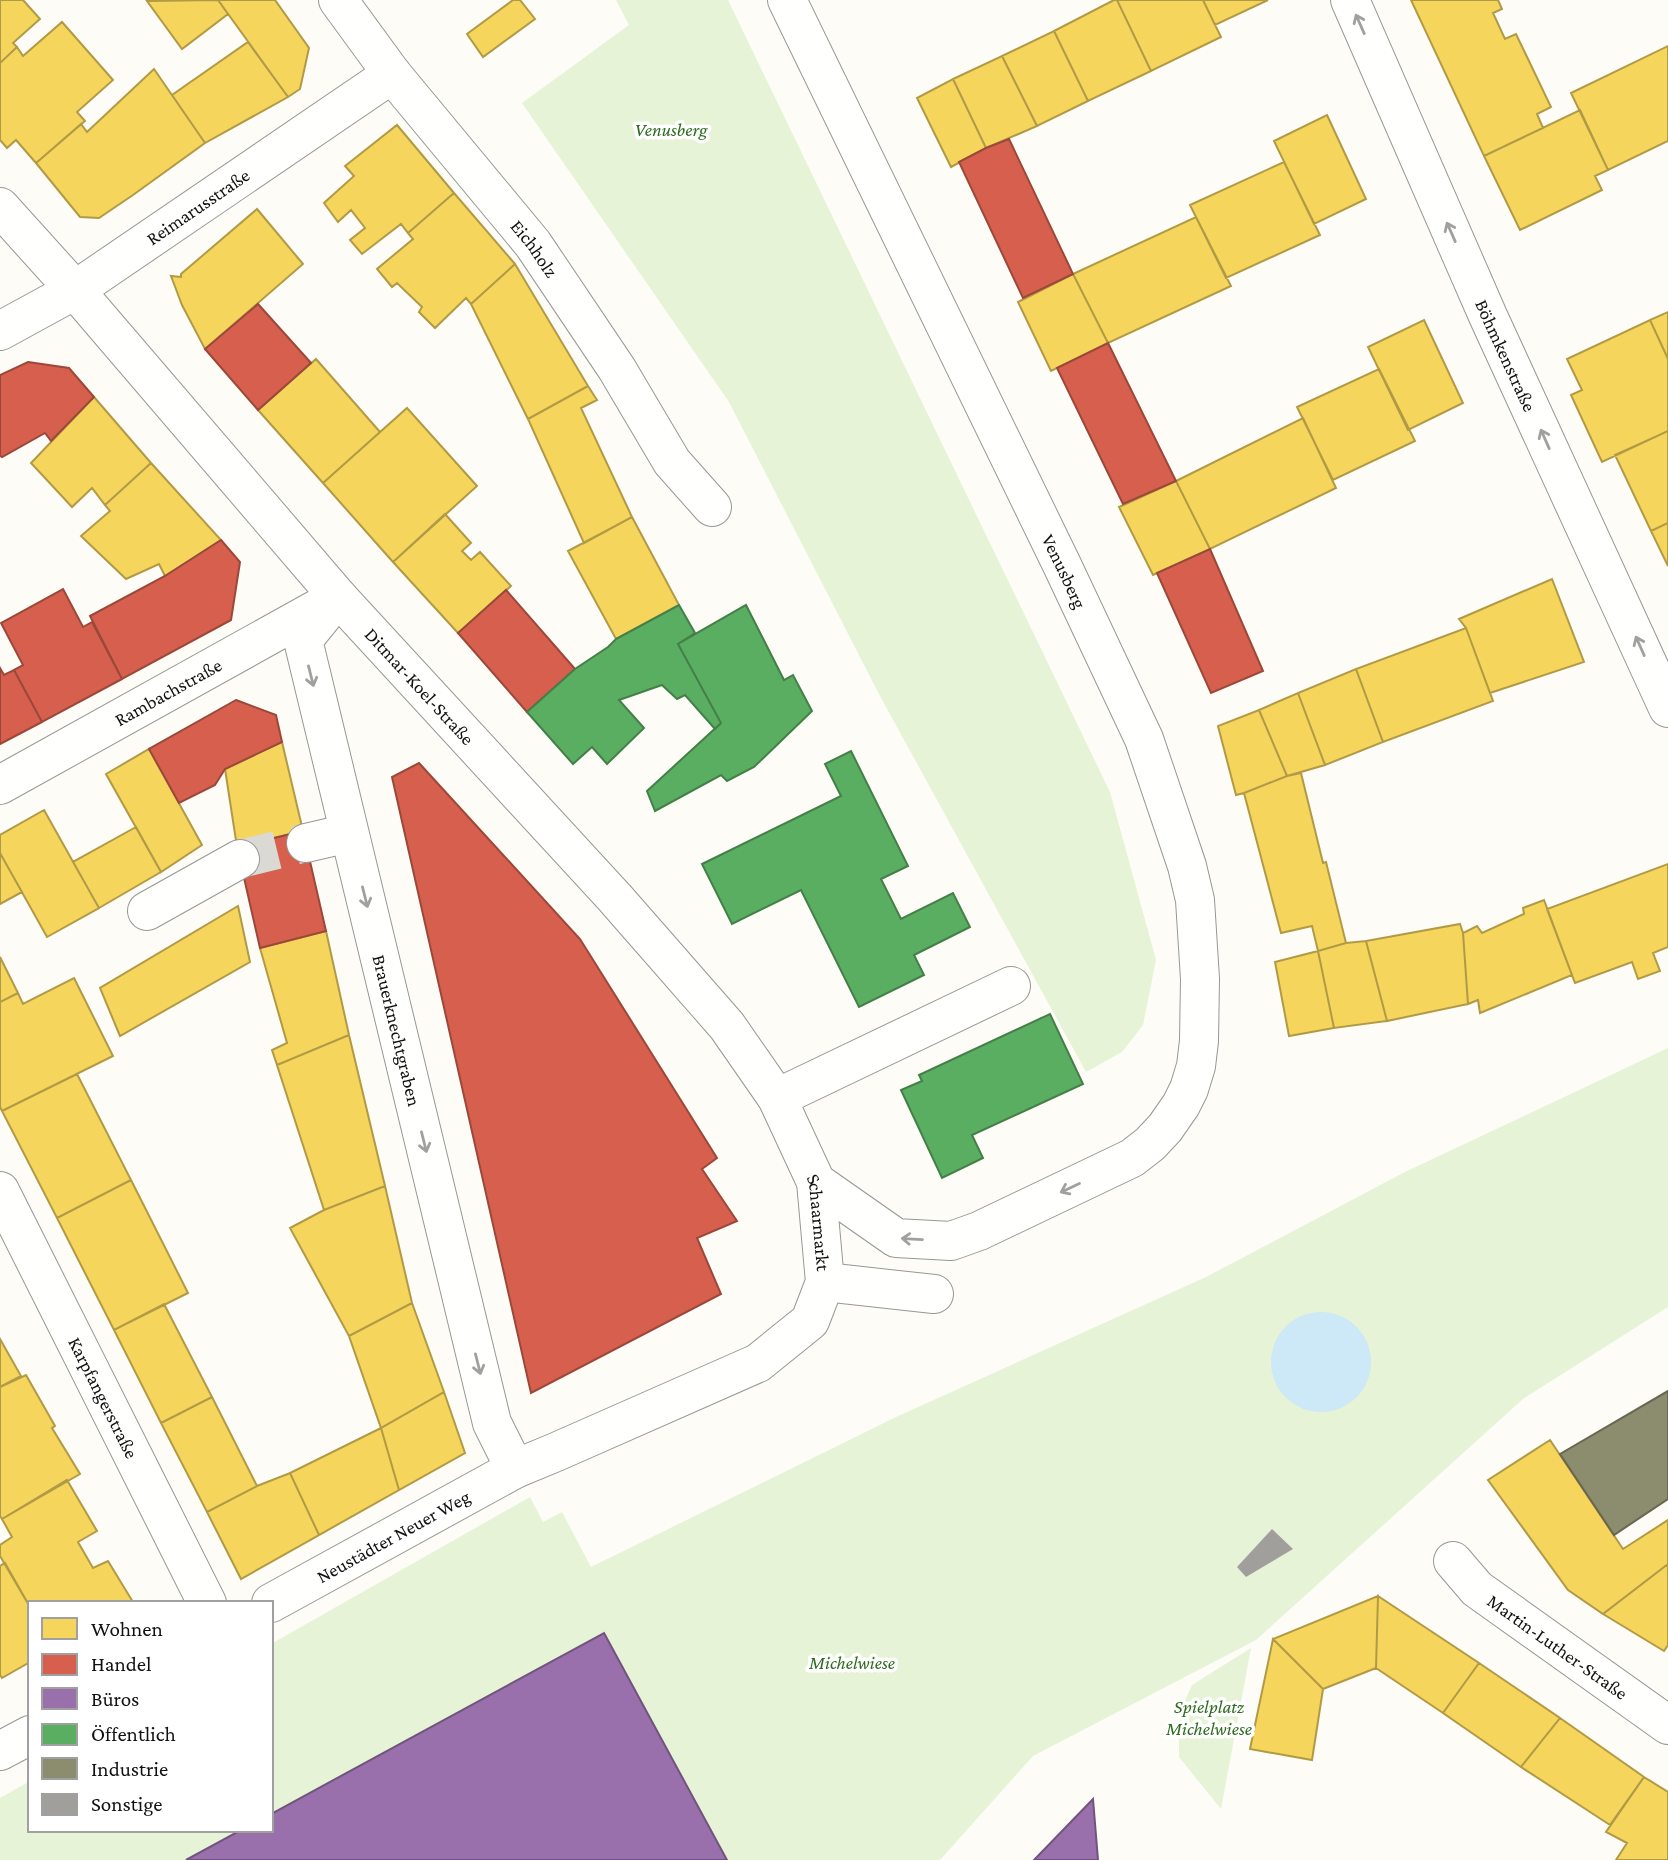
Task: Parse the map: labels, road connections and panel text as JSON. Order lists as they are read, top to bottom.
{
  "streets": {
    "street": [
      "Reimarusstraße",
      "Eichholz",
      "Böhmkenstraße",
      "Venusberg",
      "Ditmar-Koel-Straße",
      "Rambachstraße",
      "Brauerknechtgraben",
      "Schaarmarkt",
      "Karpfangerstraße",
      "Neustädter Neuer Weg",
      "Martin-Luther-Straße"
    ]
  },
  "crossings": [
    ["Reimarusstraße", "Eichholz"],
    ["Reimarusstraße", "Ditmar-Koel-Straße"],
    ["Venusberg", "Schaarmarkt"],
    ["Ditmar-Koel-Straße", "Rambachstraße"],
    ["Ditmar-Koel-Straße", "Brauerknechtgraben"],
    ["Ditmar-Koel-Straße", "Schaarmarkt"],
    ["Rambachstraße", "Brauerknechtgraben"],
    ["Brauerknechtgraben", "Schaarmarkt"],
    ["Brauerknechtgraben", "Neustädter Neuer Weg"],
    ["Schaarmarkt", "Neustädter Neuer Weg"]
  ],
  "one_way": ["Böhmkenstraße", "Brauerknechtgraben"],
  "parks": ["Venusberg", "Michelwiese", "Spielplatz Michelwiese"],
  "legend": [
    "Wohnen",
    "Handel",
    "Büros",
    "Öffentlich",
    "Industrie",
    "Sonstige"
  ]
}
